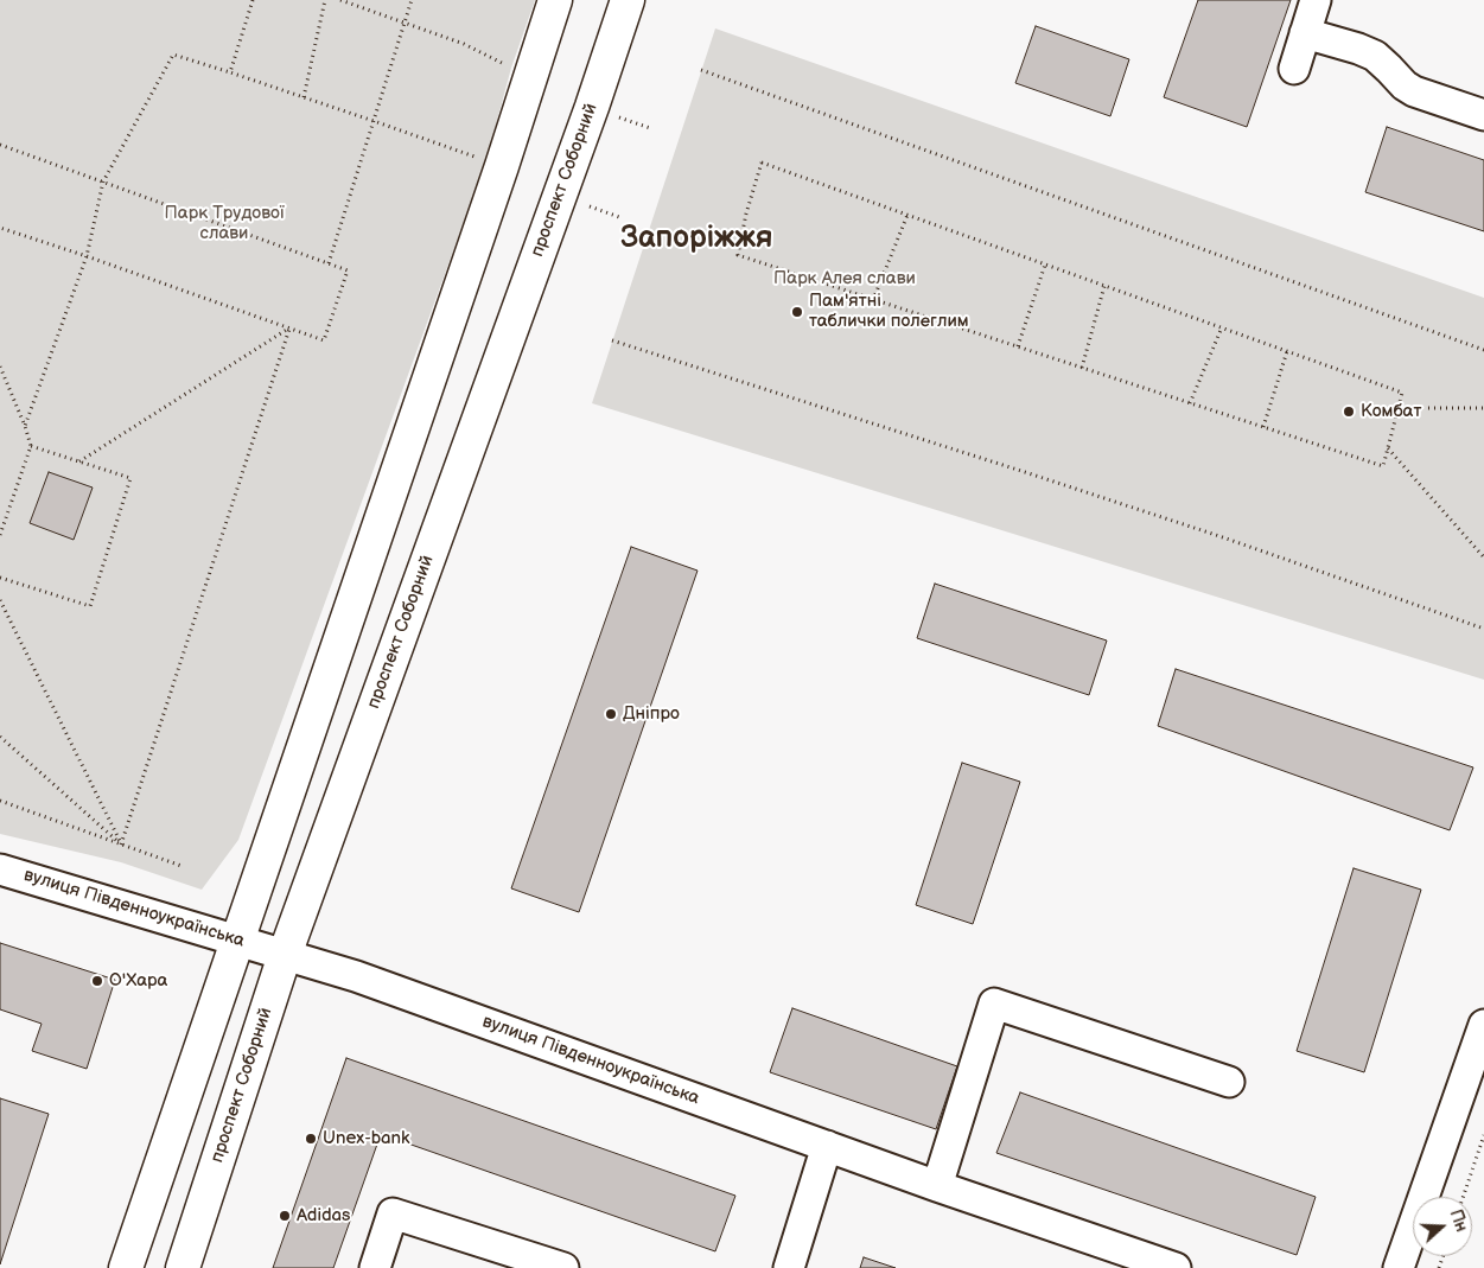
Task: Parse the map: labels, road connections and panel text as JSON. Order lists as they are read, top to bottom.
{
  "streets": {
    "main road": ["проспект Соборний"],
    "street": ["вулиця Південноукраїнська"]
  },
  "crossings": [
    ["проспект Соборний", "вулиця Південноукраїнська"]
  ],
  "districts": ["Запоріжжя"],
  "parks": ["Парк Трудової слави", "Парк Алея слави"],
  "places": [
    "Пам'ятні таблички полеглим",
    "Комбат",
    "Дніпро",
    "О'Хара",
    "Unex-bank",
    "Adidas"
  ],
  "north": "right"
}
